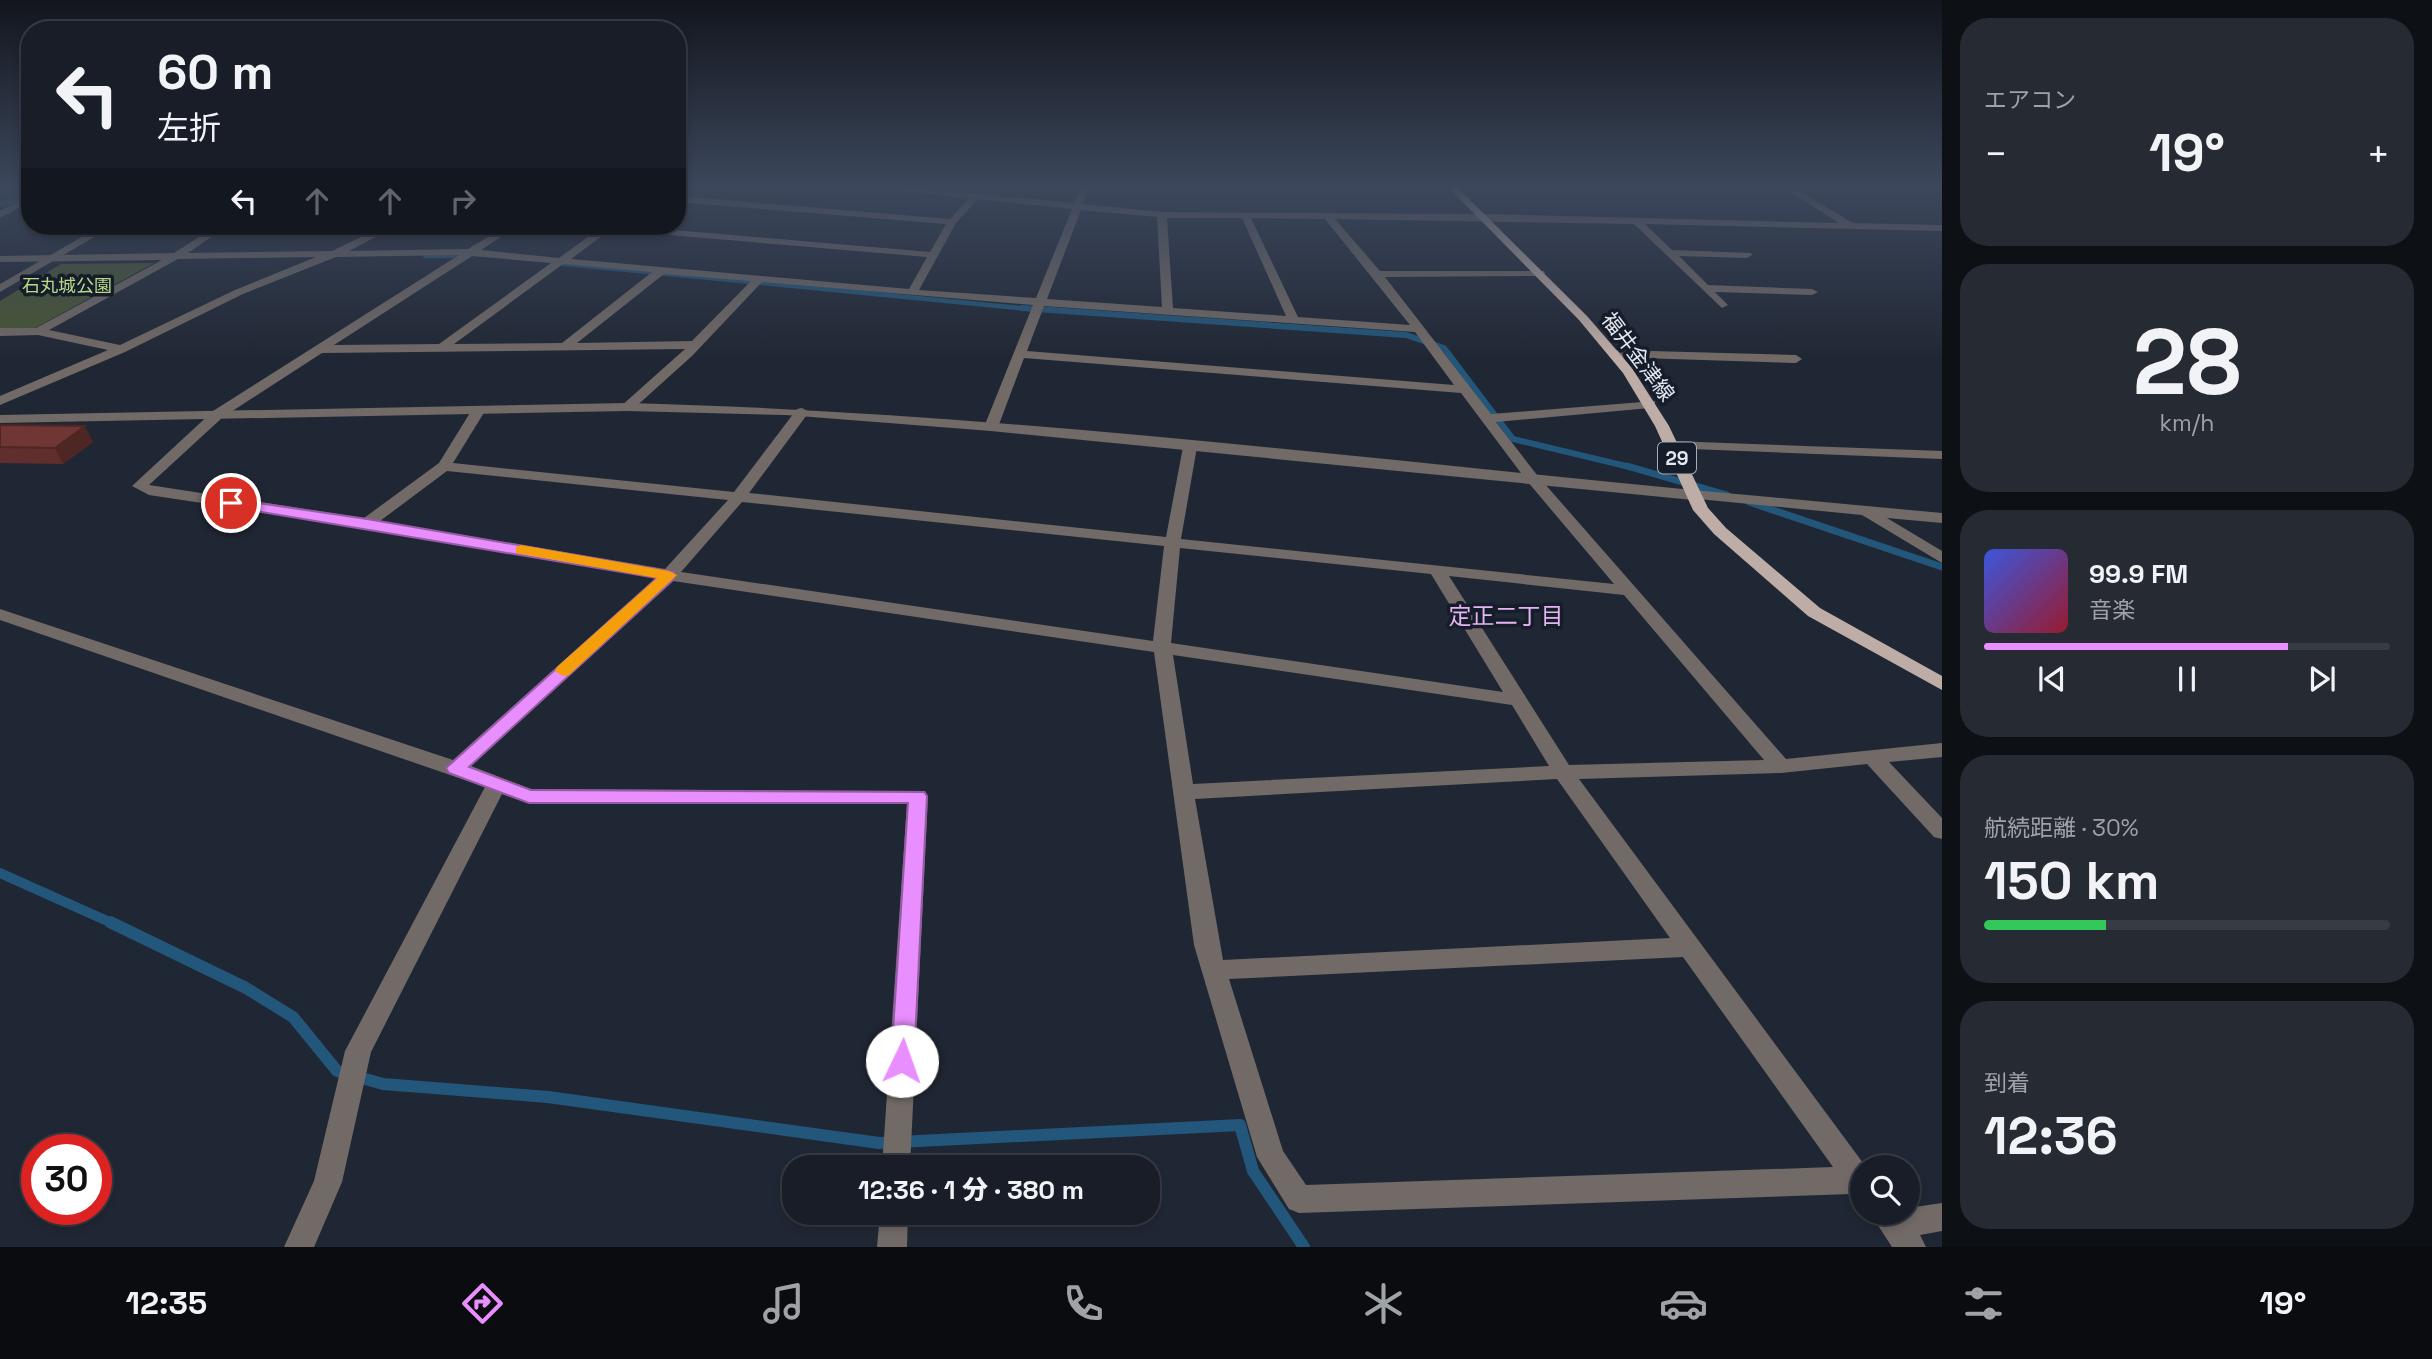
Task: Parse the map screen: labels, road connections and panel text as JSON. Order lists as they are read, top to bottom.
{
  "streets": {
    "main road": ["福井金津線", "29"]
  },
  "districts": ["定正二丁目"],
  "parks": ["石丸城公園"],
  "page": {
    "tile": [
      "エアコン",
      ["28", "km/h"],
      ["航続距離 · 30%", "150 km"],
      ["到着", "12:36"]
    ],
    "turn": ["60 m", "左折"],
    "heat": ["−", "19°", "+"],
    "song": ["99.9 FM", "音楽"],
    "limit": "30",
    "trip": "12:36 · 1 分 · 380 m",
    "tabs": ["12:35", "19°"]
  }
}
